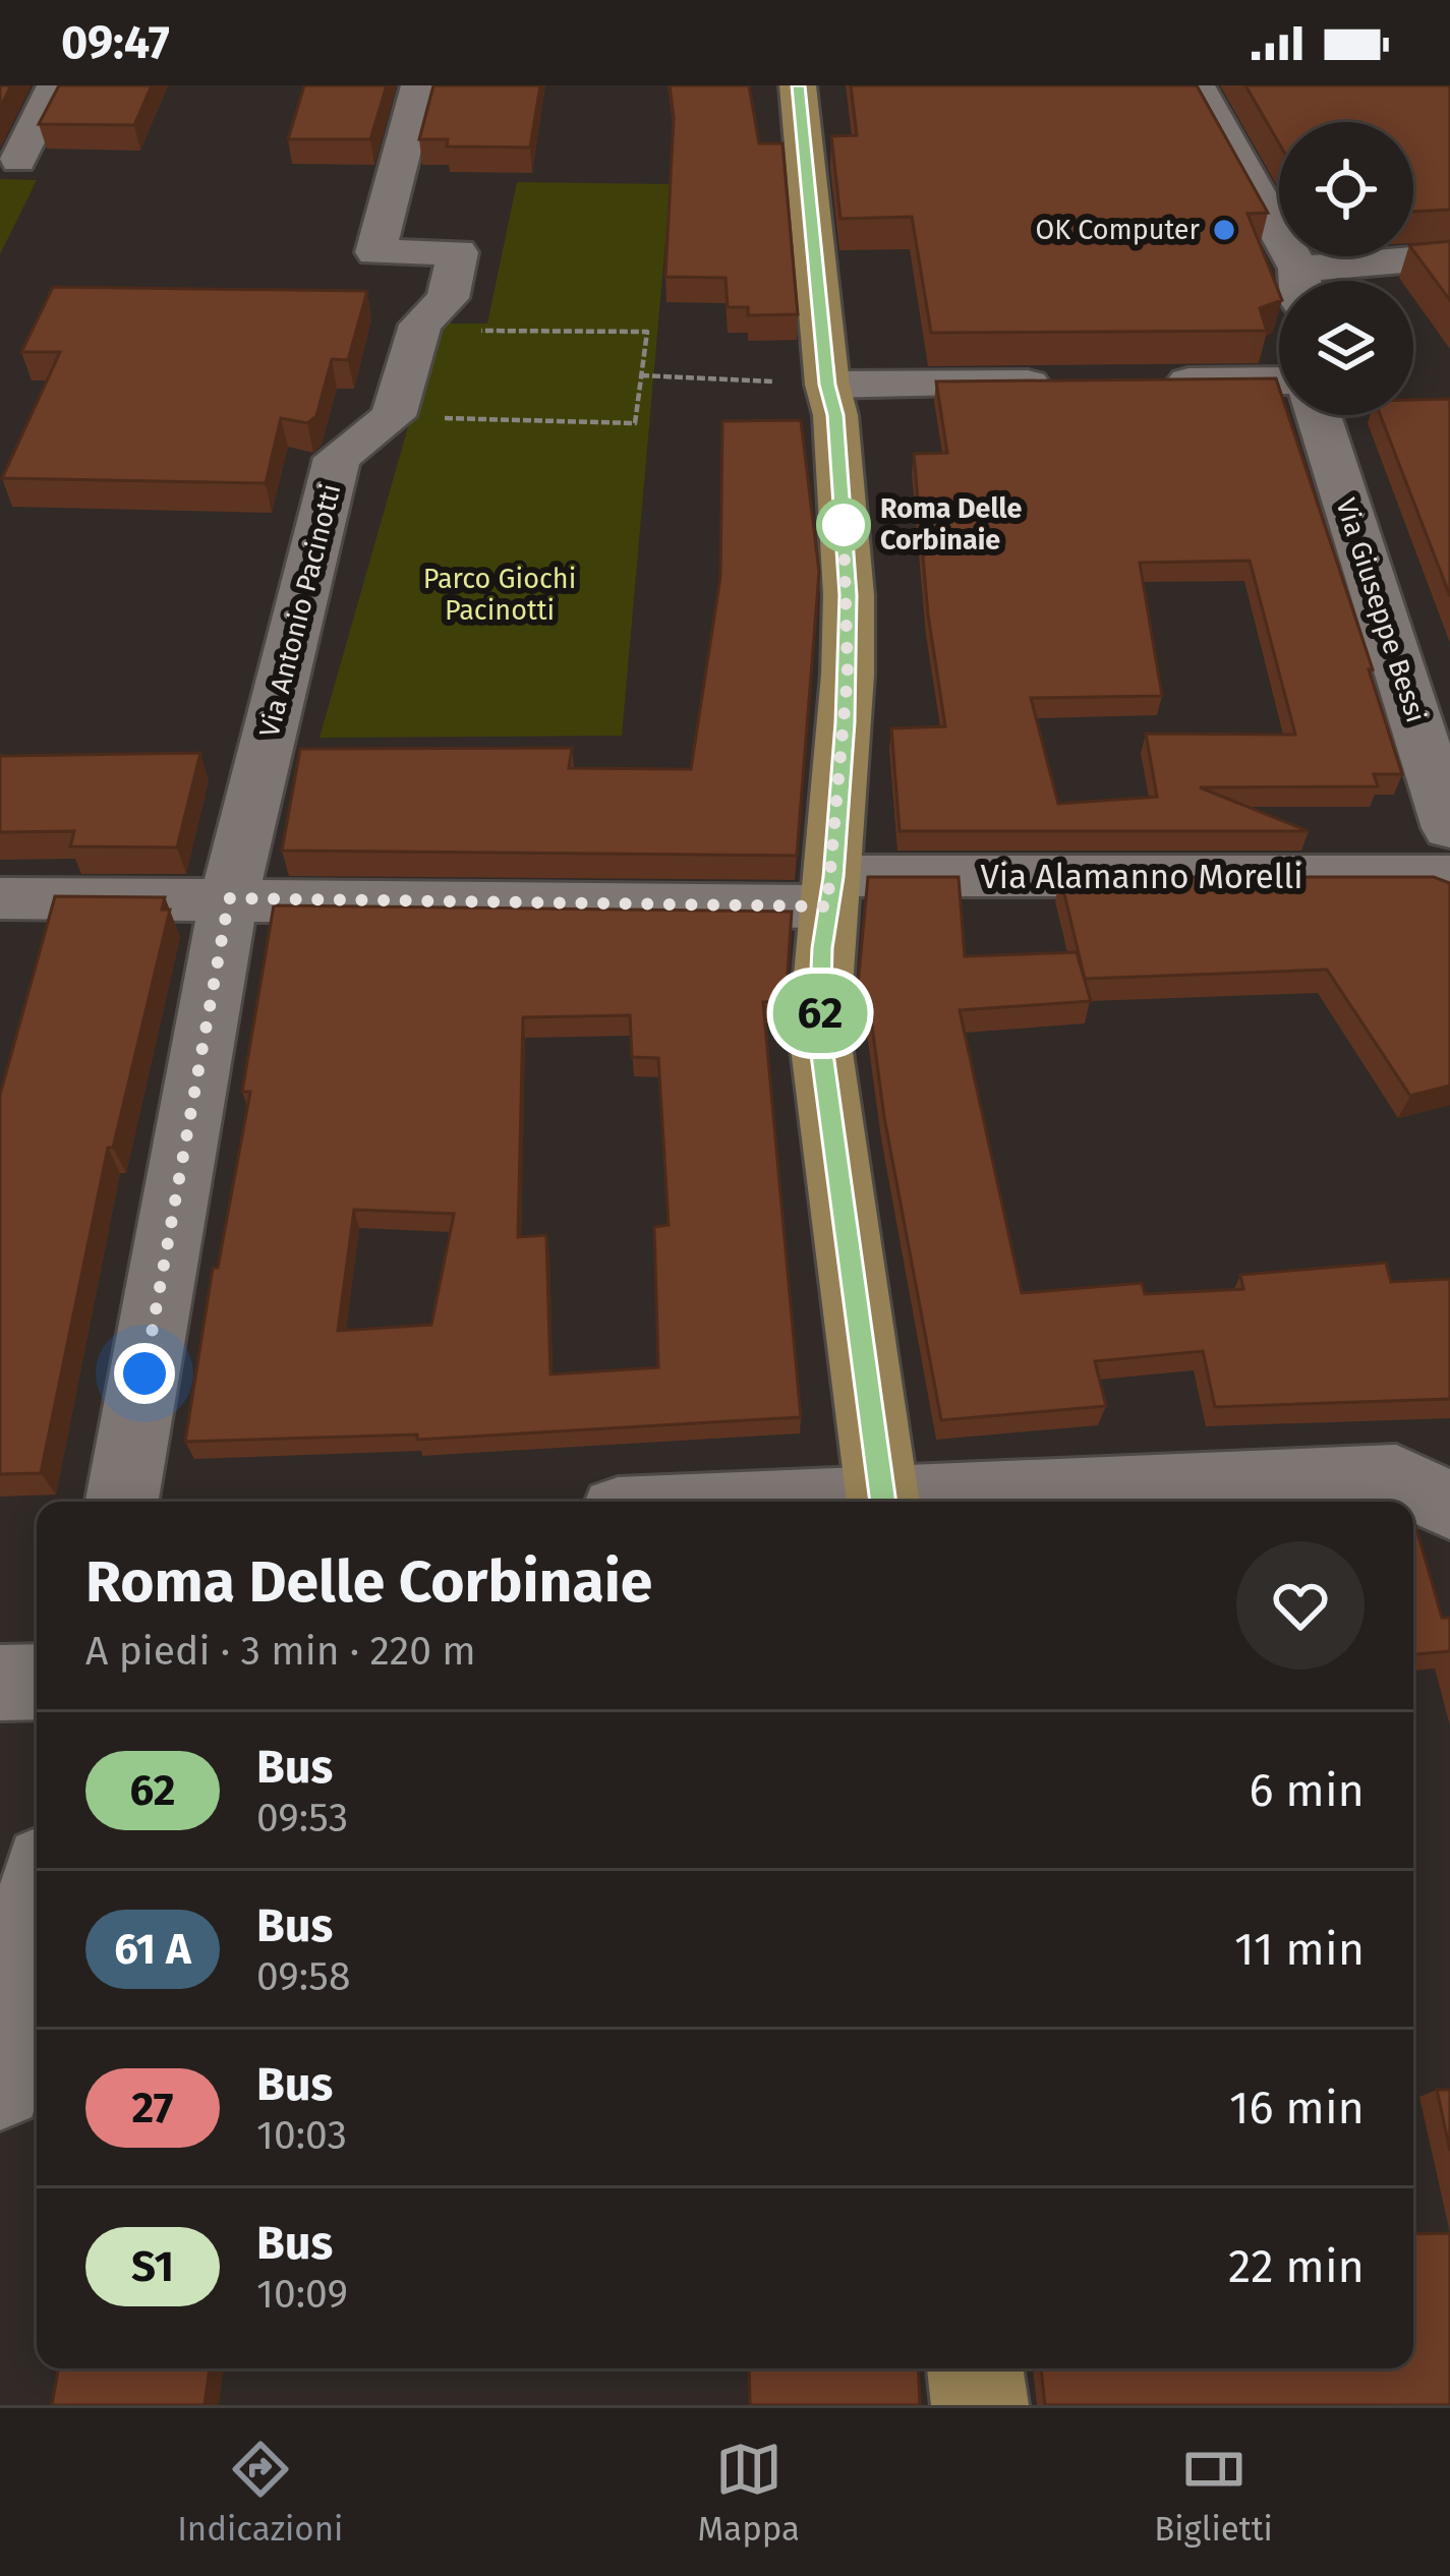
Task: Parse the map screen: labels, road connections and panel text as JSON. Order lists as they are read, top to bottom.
{
  "streets": {
    "street": ["Via Antonio Pacinotti", "Via Giuseppe Bessi", "Via Alamanno Morelli"]
  },
  "crossings": [
    ["Via Antonio Pacinotti", "Via Alamanno Morelli"]
  ],
  "parks": ["Parco Giochi Pacinotti"],
  "places": ["OK Computer", "Roma Delle Corbinaie"],
  "lines": ["bus line 62"],
  "page": {
    "status": "09:47",
    "on_map": "62",
    "heading": ["Roma Delle Corbinaie", "A piedi · 3 min · 220 m"],
    "list": [
      {
        "mark": "62",
        "name": "Bus",
        "note": "09:53",
        "value": "6 min"
      },
      {
        "mark": "61 A",
        "name": "Bus",
        "note": "09:58",
        "value": "11 min"
      },
      {
        "mark": "27",
        "name": "Bus",
        "note": "10:03",
        "value": "16 min"
      },
      {
        "mark": "S1",
        "name": "Bus",
        "note": "10:09",
        "value": "22 min"
      }
    ],
    "tabs": ["Indicazioni", "Mappa", "Biglietti"]
  }
}
